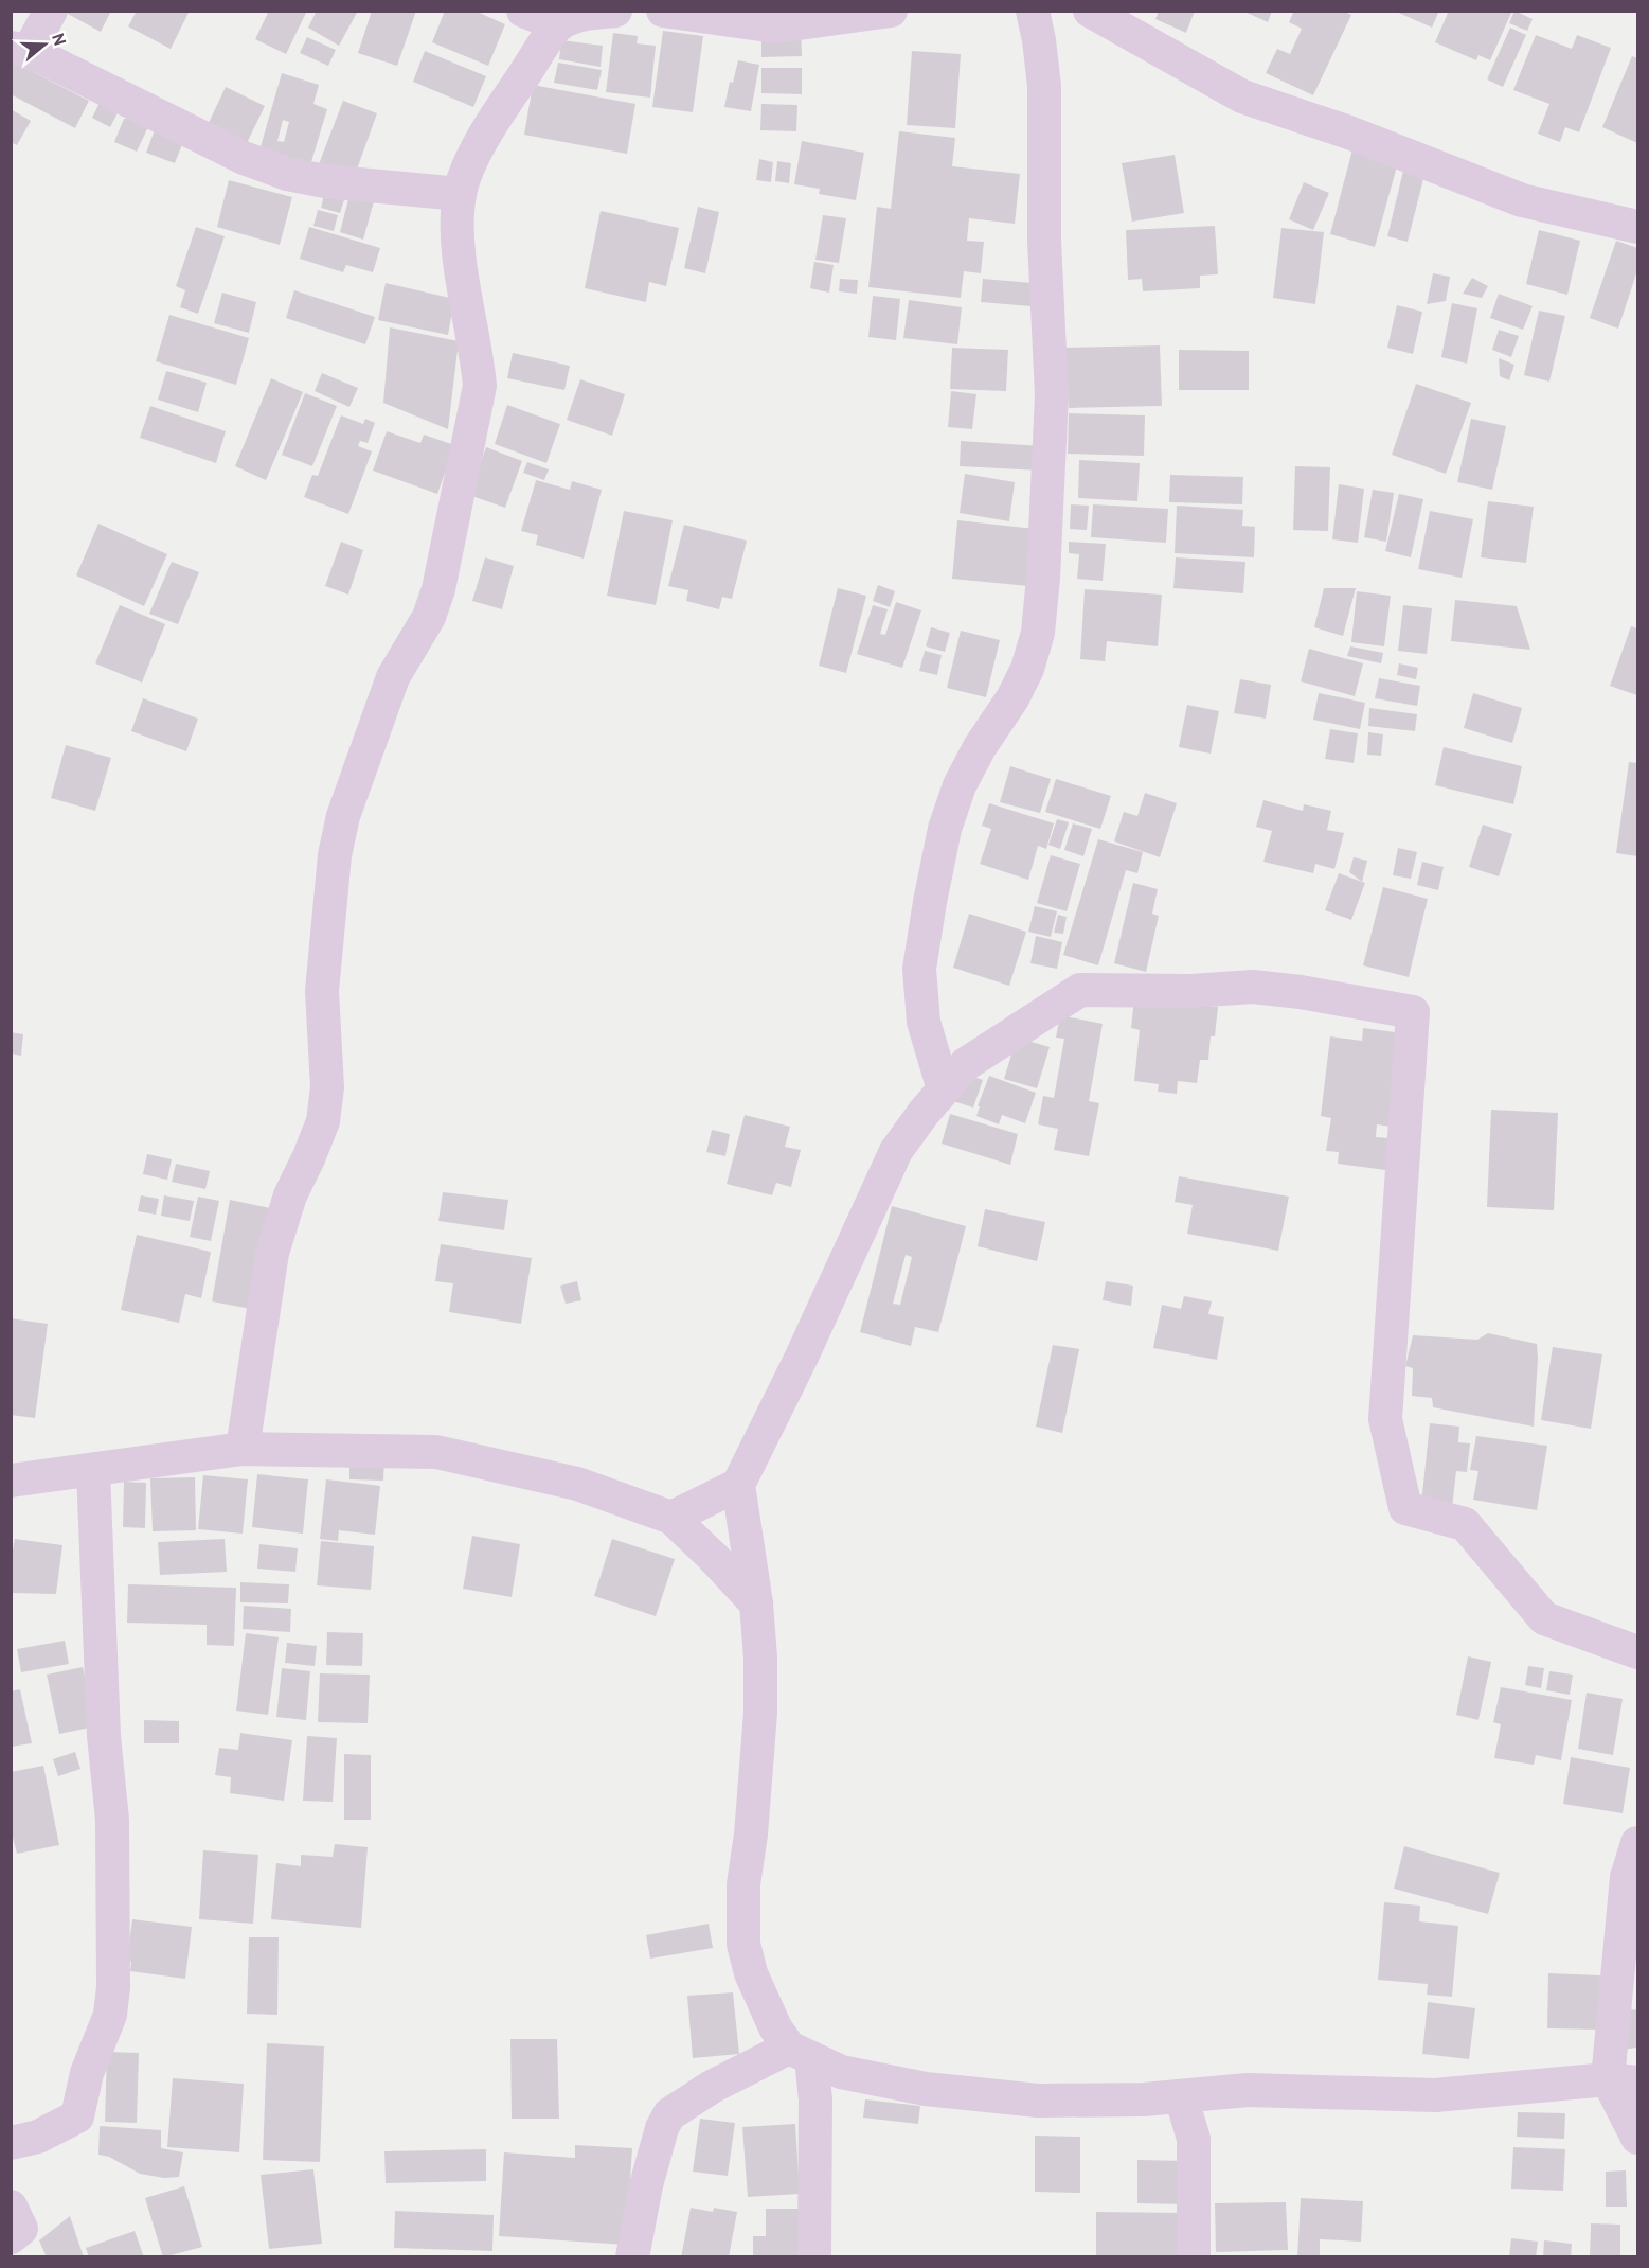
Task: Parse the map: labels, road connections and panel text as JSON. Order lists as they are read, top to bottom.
{
  "north": "right"
}
